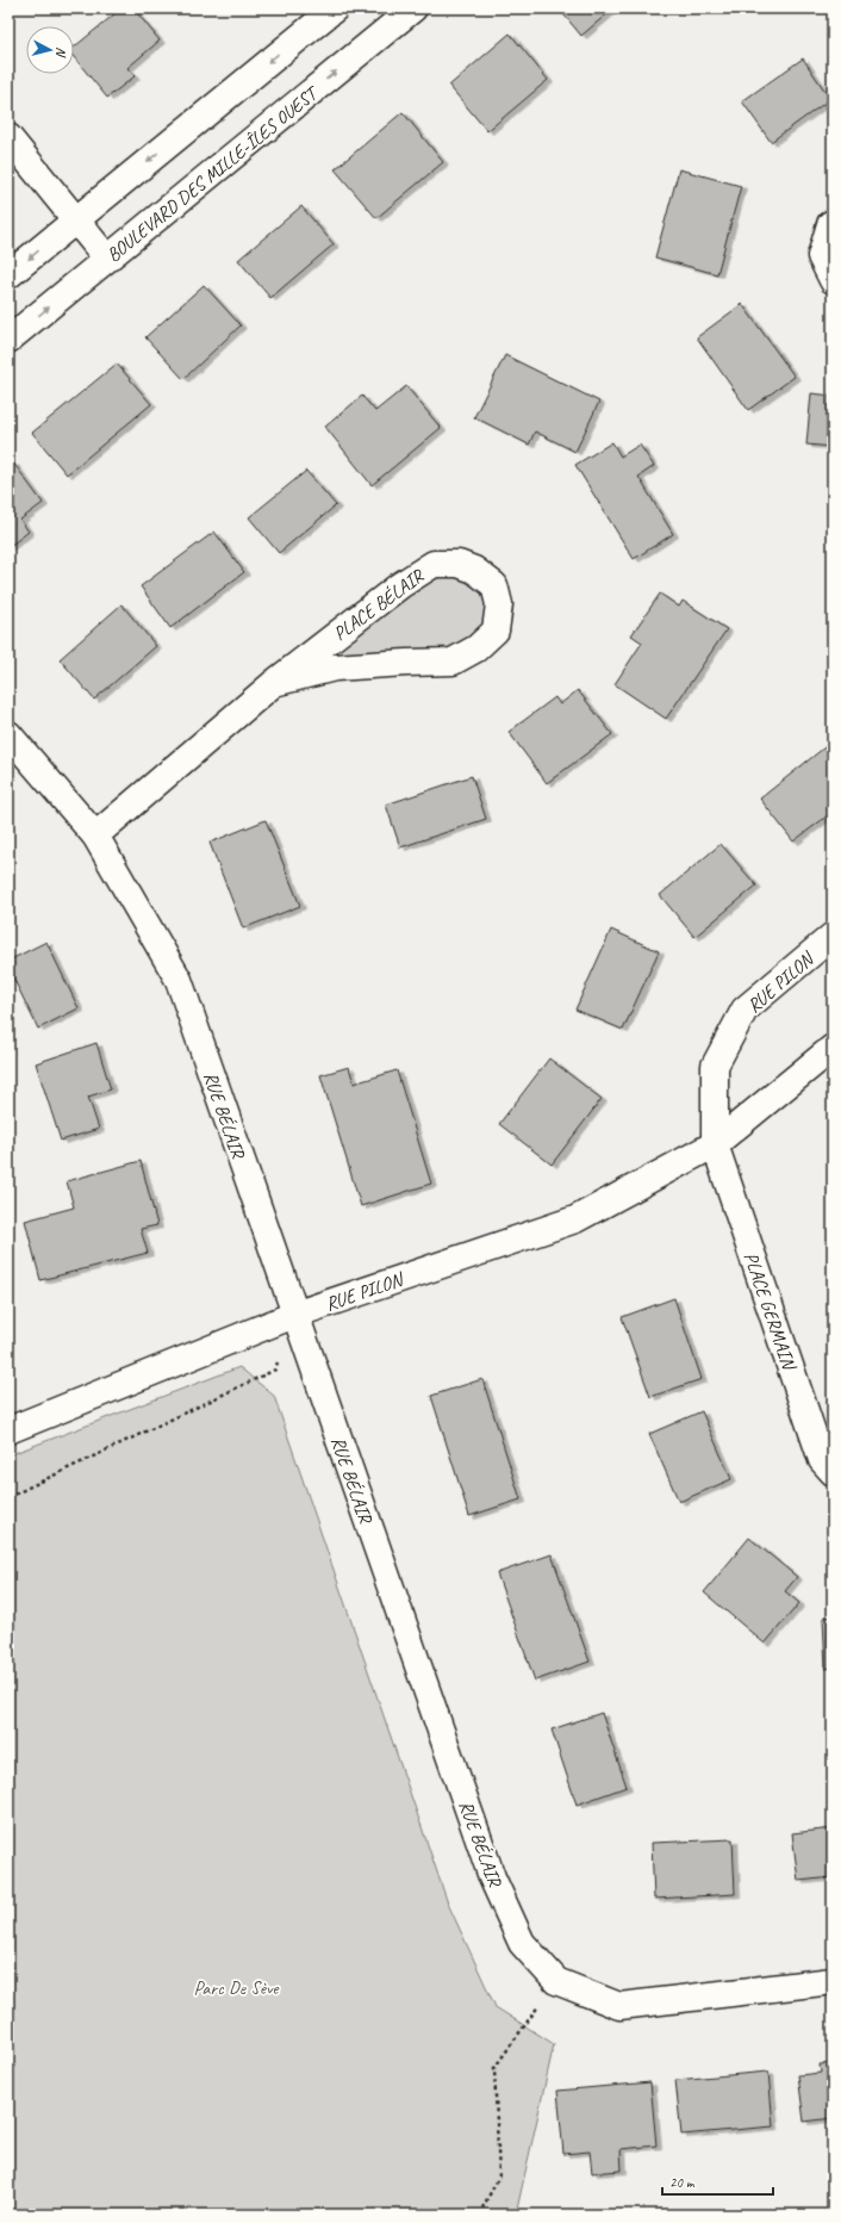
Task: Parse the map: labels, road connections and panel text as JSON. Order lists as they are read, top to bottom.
{
  "streets": {
    "street": [
      "BOULEVARD DES MILLE-ÎLES OUEST",
      "PLACE BÉLAIR",
      "RUE PILON",
      "RUE BÉLAIR",
      "PLACE GERMAIN"
    ]
  },
  "crossings": [
    ["PLACE BÉLAIR", "RUE BÉLAIR"],
    ["RUE PILON", "RUE BÉLAIR"],
    ["RUE PILON", "PLACE GERMAIN"]
  ],
  "parks": ["Parc De Sève"],
  "scale_bar": "20 m",
  "north": "right"
}
